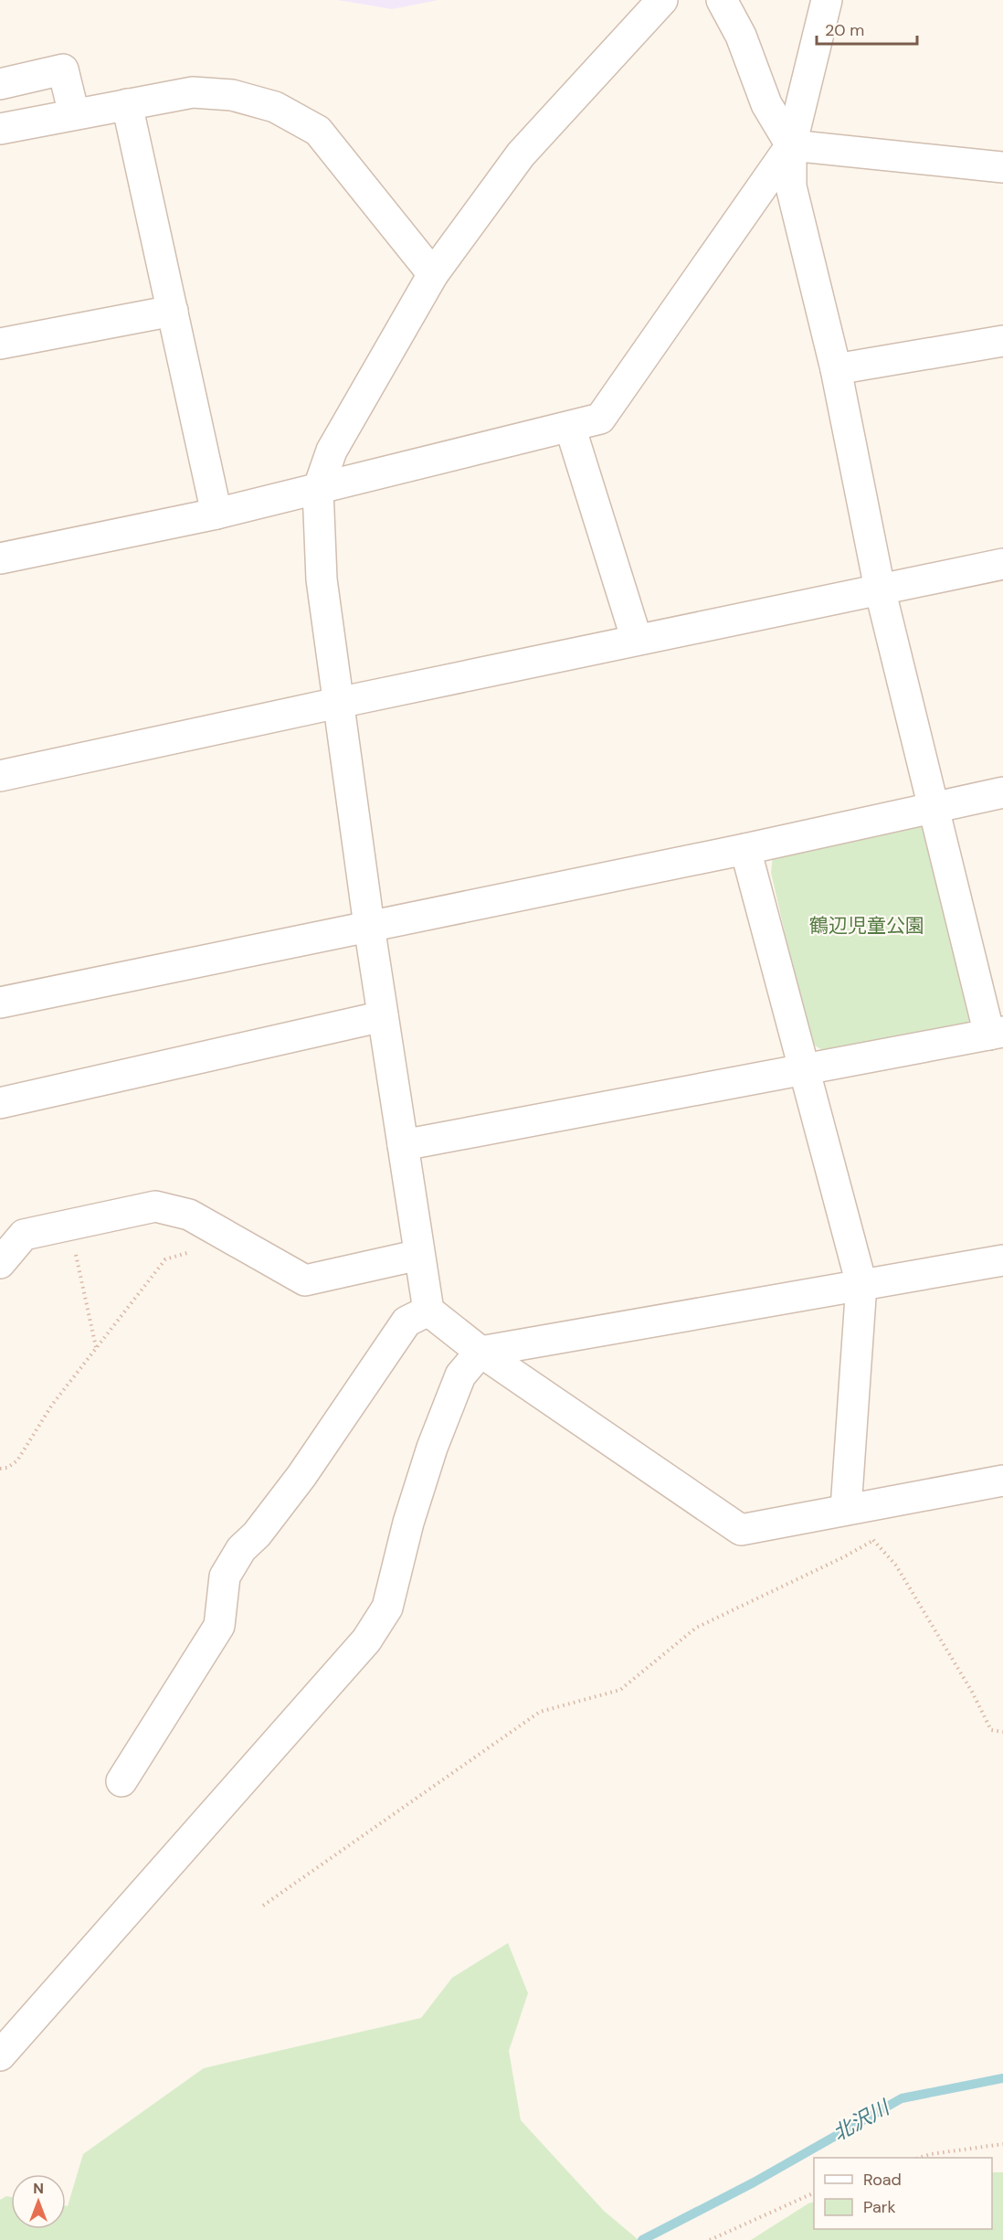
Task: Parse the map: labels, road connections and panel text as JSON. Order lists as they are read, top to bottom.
{
  "water": ["北沢川"],
  "parks": ["鶴辺児童公園"],
  "legend": ["Road", "Park"],
  "scale_bar": "20 m",
  "north": "top"
}
